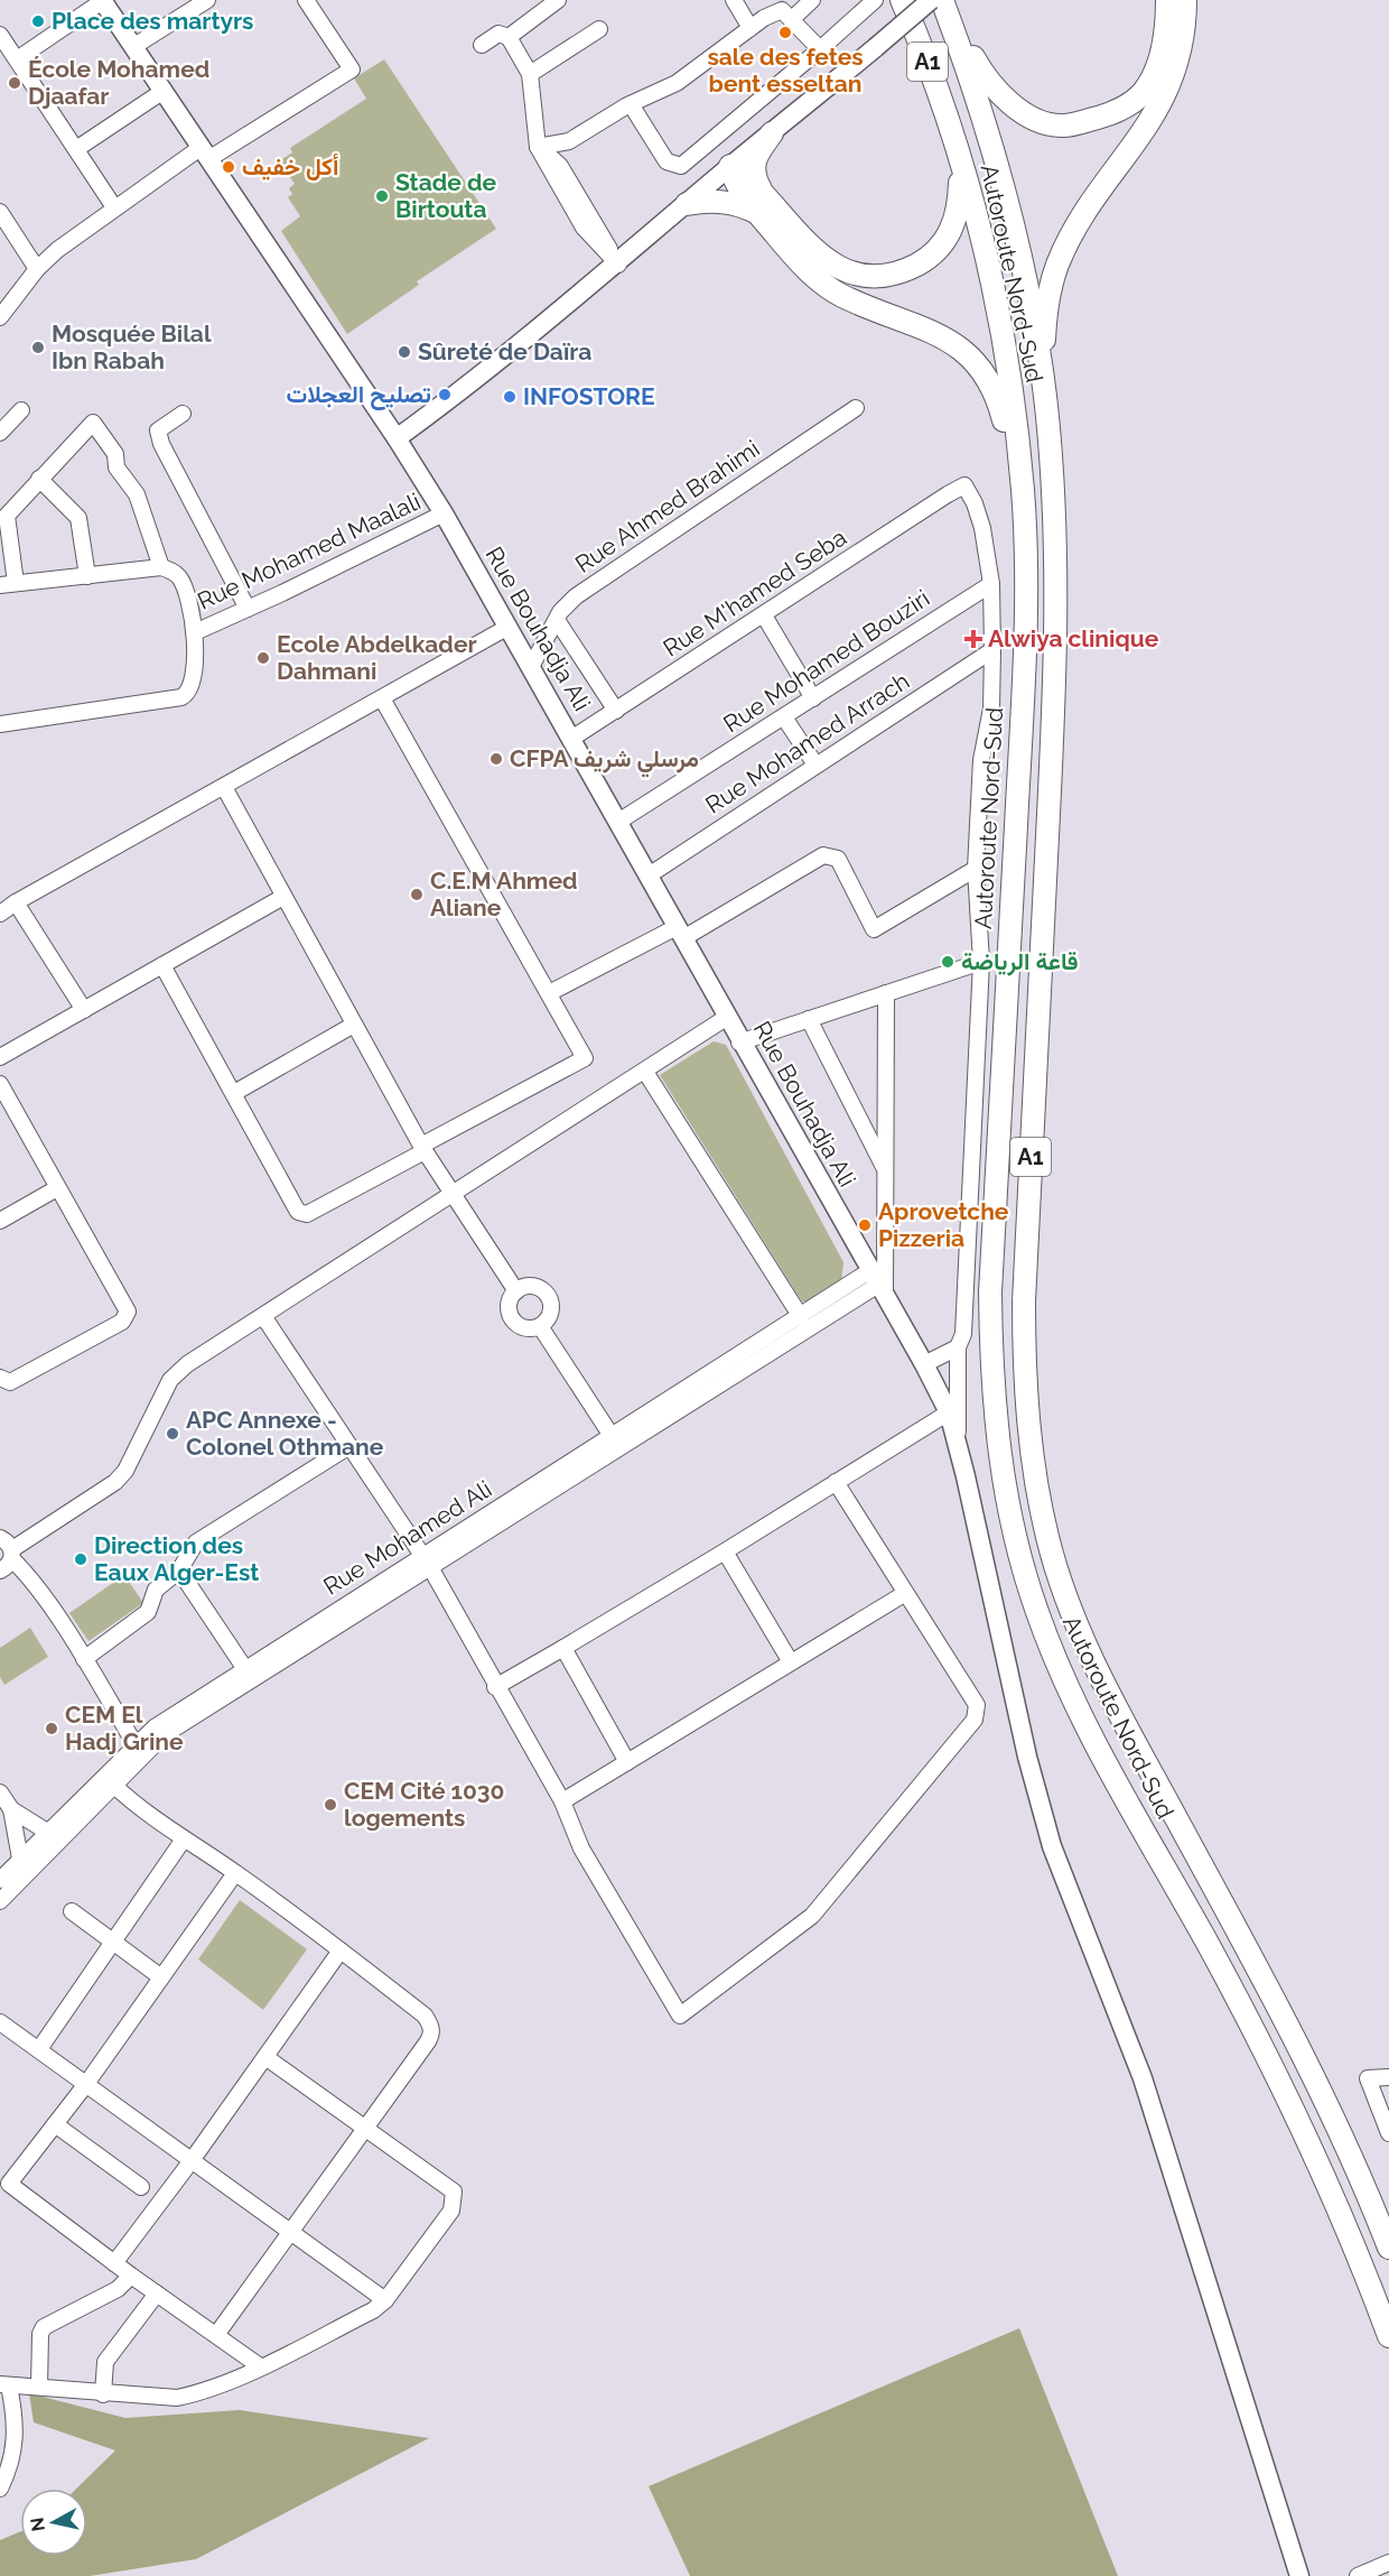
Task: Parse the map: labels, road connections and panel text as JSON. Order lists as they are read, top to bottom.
{
  "streets": {
    "highway": ["A1", "Autoroute Nord-Sud"],
    "main road": ["Rue Bouhadja Ali"],
    "street": [
      "Rue Ahmed Brahimi",
      "Rue Mohamed Maalali",
      "Rue M'hamed Seba",
      "Rue Mohamed Bouziri",
      "Rue Mohamed Arrach",
      "Rue Mohamed Ali"
    ]
  },
  "crossings": [
    ["Rue Ahmed Brahimi", "Rue Bouhadja Ali"],
    ["Rue Mohamed Maalali", "Rue Bouhadja Ali"],
    ["Rue M'hamed Seba", "Rue Bouhadja Ali"],
    ["Rue M'hamed Seba", "Rue Mohamed Bouziri"],
    ["Rue Bouhadja Ali", "Rue Mohamed Bouziri"],
    ["Rue Bouhadja Ali", "Rue Mohamed Arrach"],
    ["Rue Bouhadja Ali", "Rue Mohamed Ali"]
  ],
  "places": {
    "other": [
      "Place des martyrs",
      "sale des fetes bent esseltan",
      "École Mohamed Djaafar",
      "أكل خفيف",
      "Stade de Birtouta",
      "Mosquée Bilal Ibn Rabah",
      "Sûreté de Daïra",
      "تصليح العجلات",
      "INFOSTORE",
      "Ecole Abdelkader Dahmani",
      "CFPA مرسلي شريف",
      "C.E.M Ahmed Aliane",
      "قاعة الرياضة",
      "Aprovetche Pizzeria",
      "APC Annexe - Colonel Othmane",
      "Direction des Eaux Alger-Est",
      "CEM El Hadj Grine",
      "CEM Cité 1030 logements"
    ],
    "health": ["Alwiya clinique"]
  },
  "north": "left"
}
